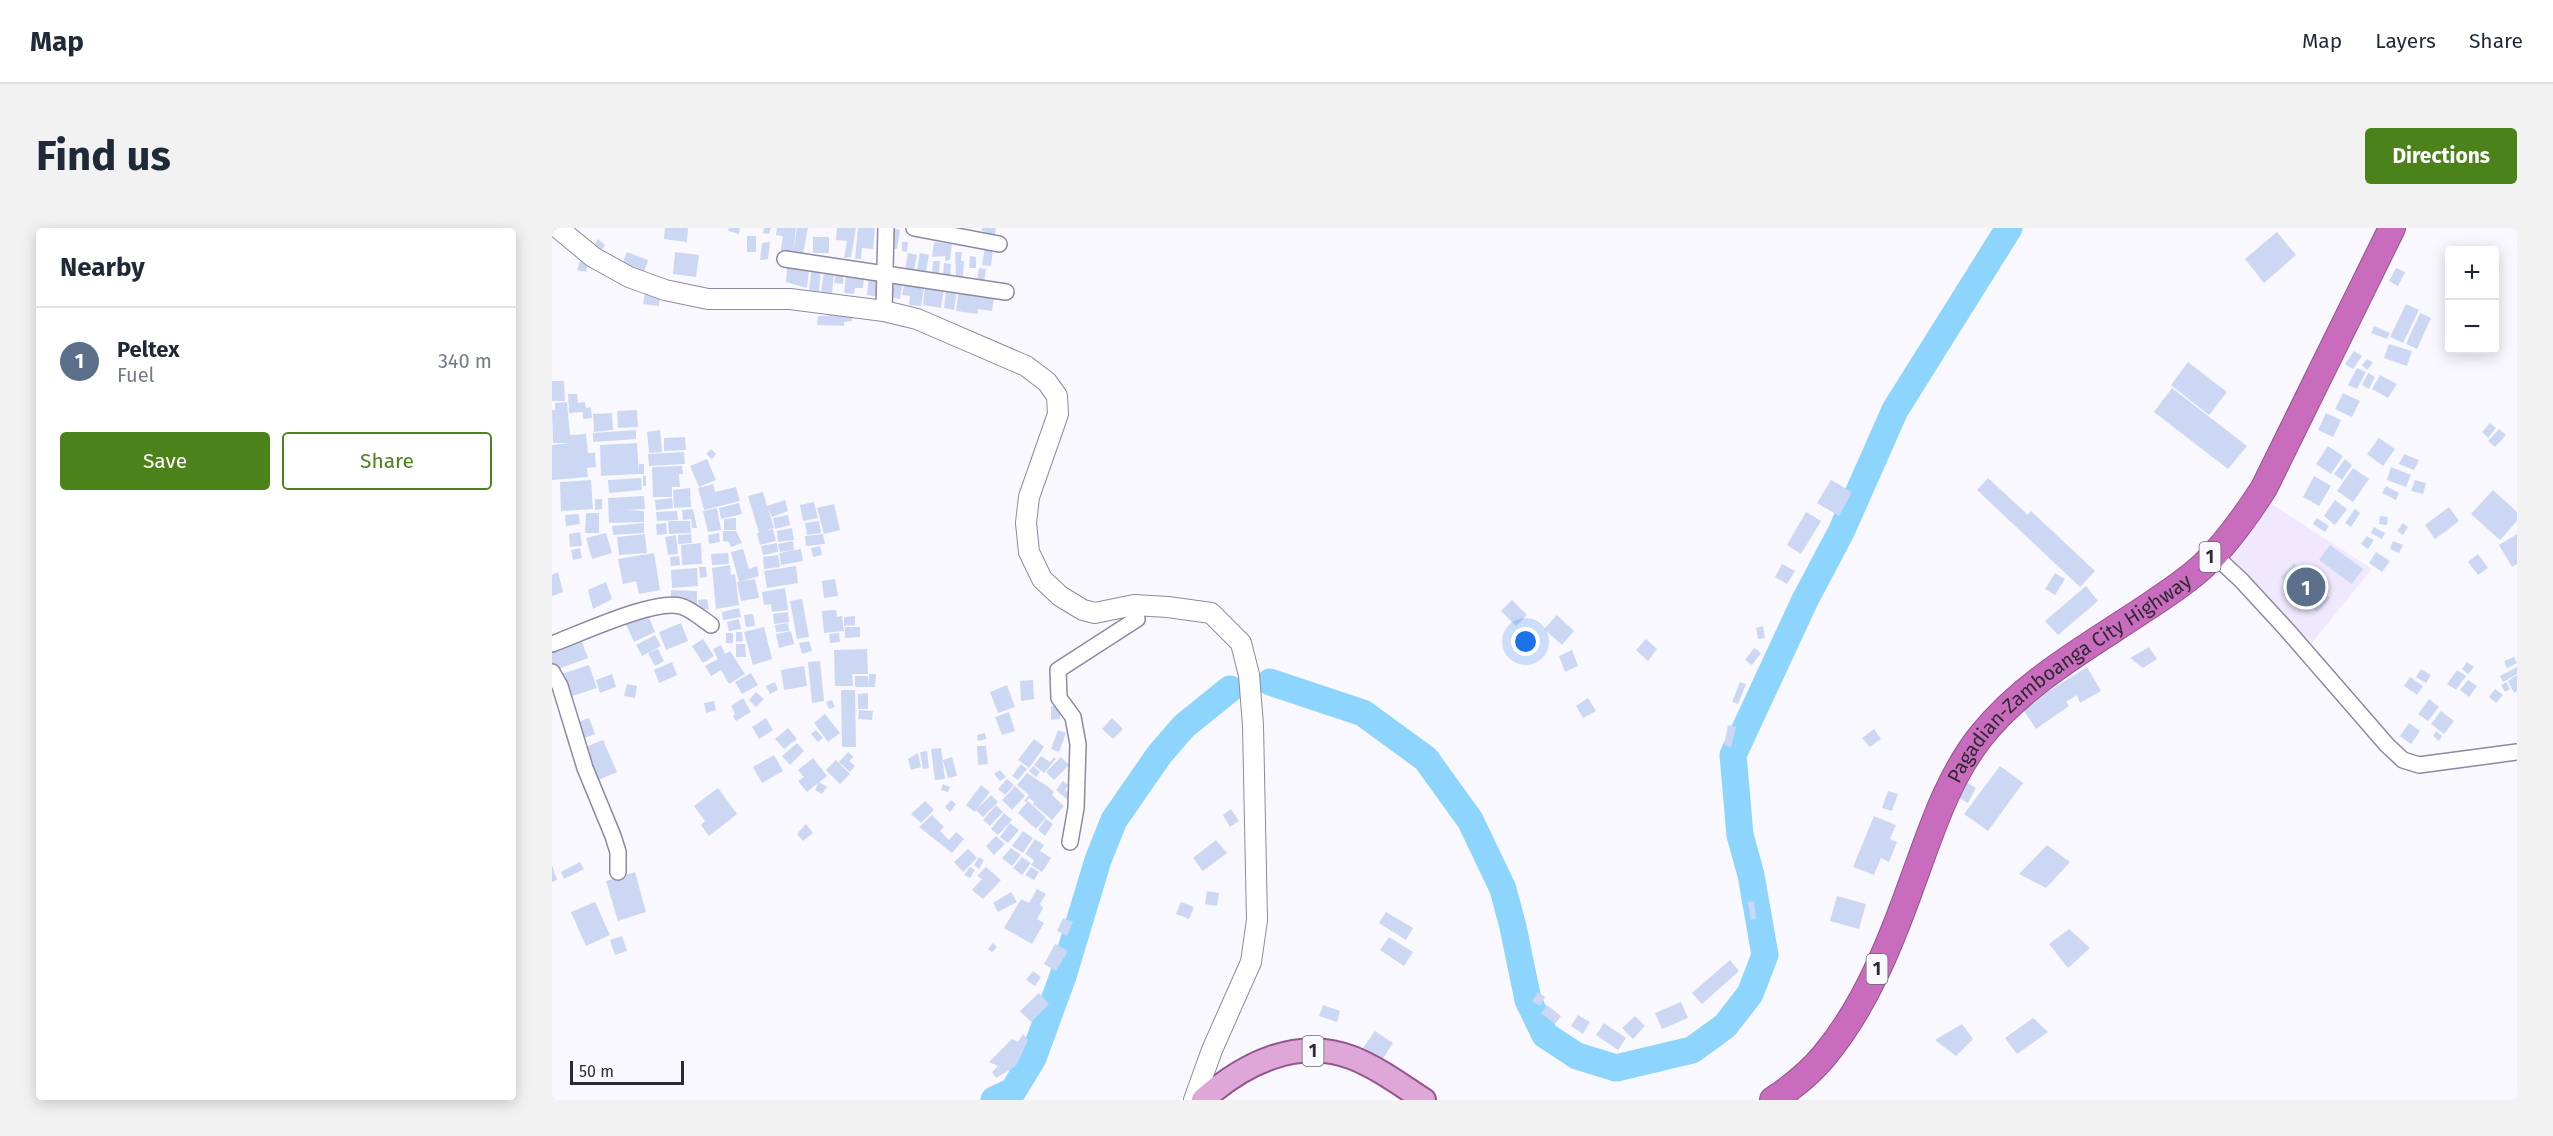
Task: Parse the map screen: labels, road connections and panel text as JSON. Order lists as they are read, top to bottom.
{
  "streets": {
    "highway": ["1", "Pagadian-Zamboanga City Highway"]
  },
  "scale_bar": "50 m",
  "page": {
    "header": "Map",
    "nav": ["Map", "Layers", "Share"],
    "buttons": [
      "Directions",
      ["Save", "Share"]
    ],
    "title": "Find us",
    "heading": "Nearby",
    "map_buttons": ["+", "−"],
    "list": [
      {
        "mark": "1",
        "name": "Peltex",
        "note": "Fuel",
        "value": "340 m"
      }
    ],
    "pins": "1",
    "scale": "50 m"
  }
}
